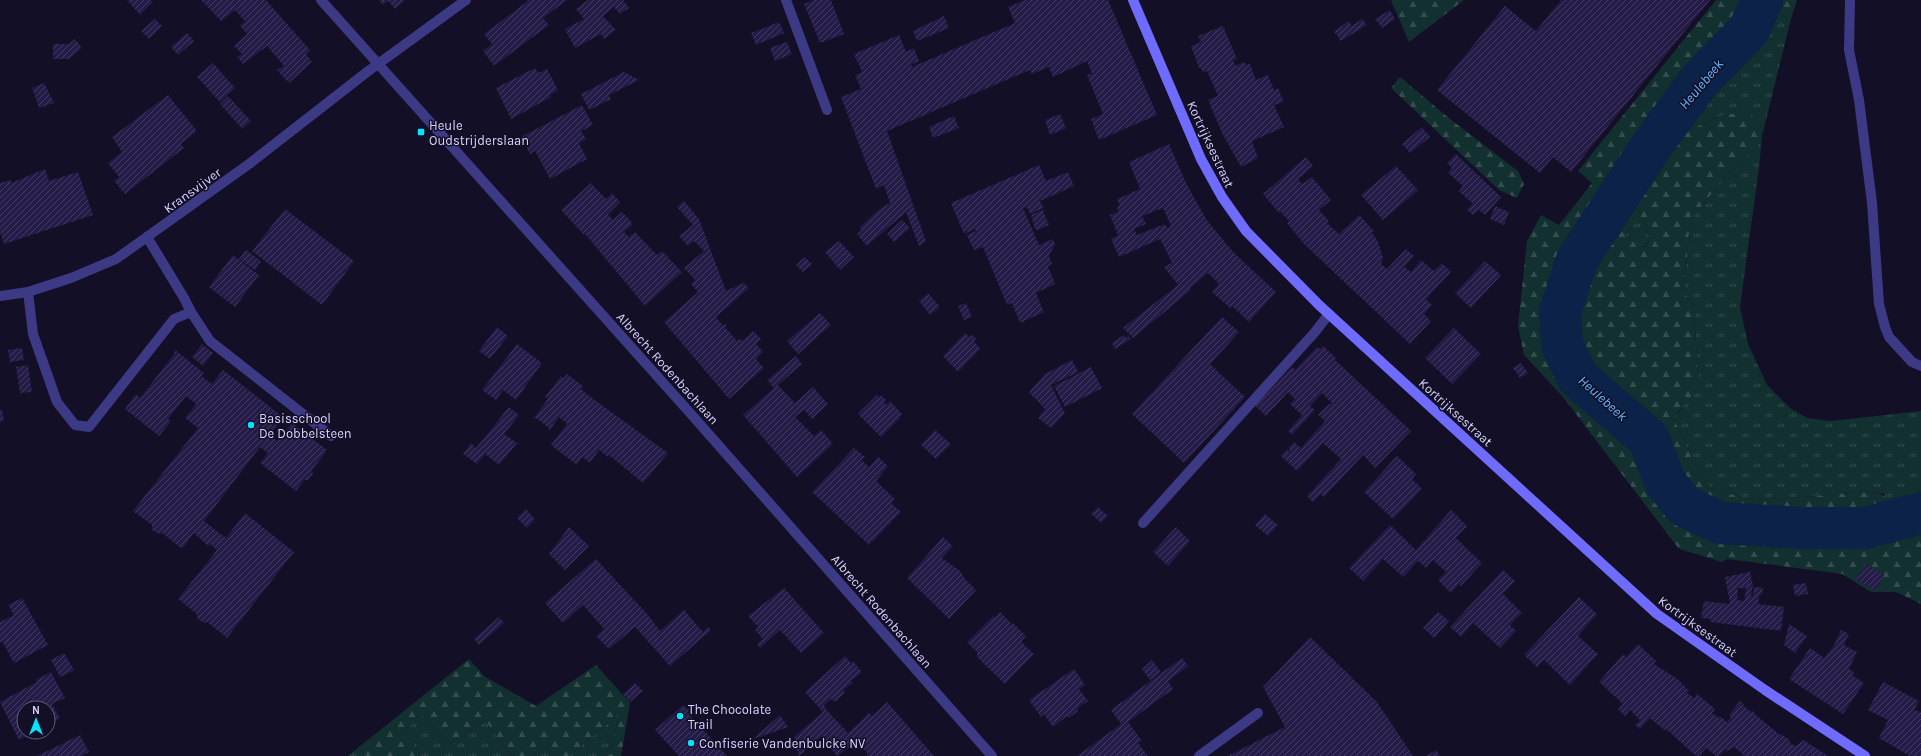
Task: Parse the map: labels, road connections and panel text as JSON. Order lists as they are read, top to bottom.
{
  "streets": {
    "street": ["Kortrijksestraat", "Kransvijver", "Albrecht Rodenbachlaan"]
  },
  "crossings": [
    ["Kransvijver", "Albrecht Rodenbachlaan"]
  ],
  "water": ["Heulebeek"],
  "places": {
    "transit": ["Heule Oudstrijderslaan"],
    "other": ["Basisschool De Dobbelsteen", "The Chocolate Trail", "Confiserie Vandenbulcke NV"]
  },
  "north": "top"
}
